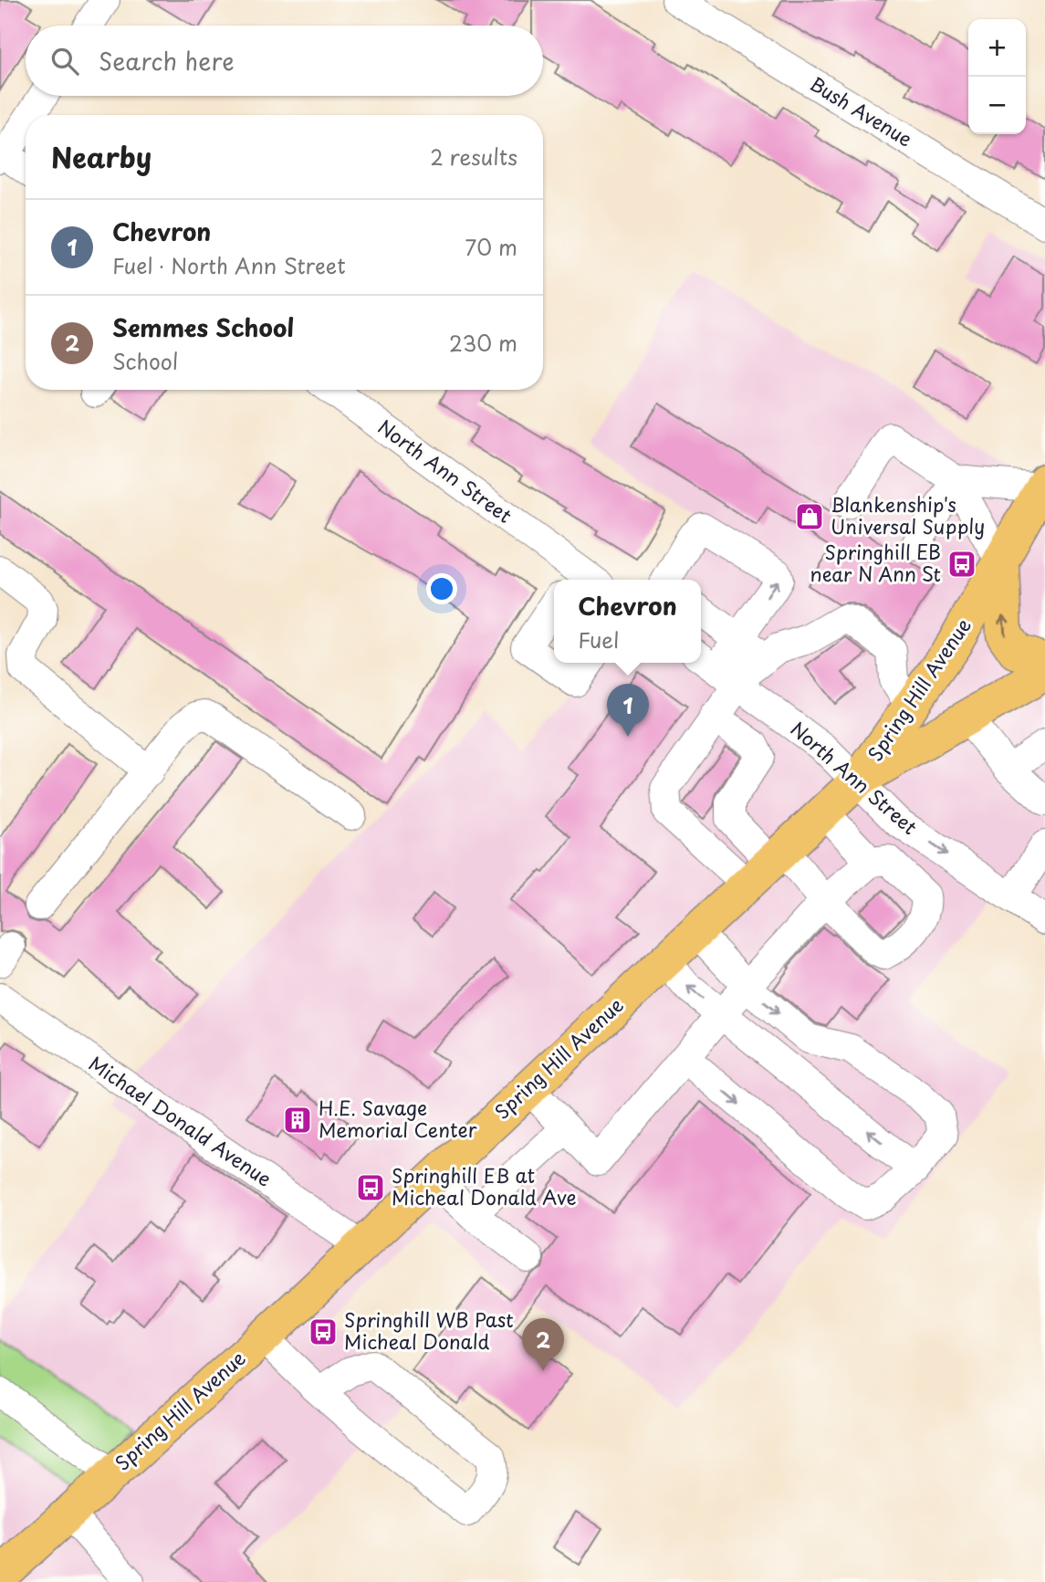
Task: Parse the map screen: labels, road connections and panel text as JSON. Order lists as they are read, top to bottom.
{
  "streets": {
    "main road": ["Spring Hill Avenue"],
    "street": ["Bush Avenue", "North Ann Street", "Michael Donald Avenue"]
  },
  "crossings": [
    ["North Ann Street", "Spring Hill Avenue"],
    ["Spring Hill Avenue", "Michael Donald Avenue"]
  ],
  "places": {
    "shop": ["Blankenship's Universal Supply"],
    "bus stop": ["Springhill EB near N Ann St", "Springhill EB at Micheal Donald Ave", "Springhill WB Past Micheal Donald"],
    "building": ["H.E. Savage Memorial Center"]
  },
  "page": {
    "map_buttons": ["+", "−"],
    "search": "Search here",
    "heading": ["Nearby", "2 results"],
    "list": [
      {
        "mark": "1",
        "name": "Chevron",
        "note": "Fuel · North Ann Street",
        "value": "70 m"
      },
      {
        "mark": "2",
        "name": "Semmes School",
        "note": "School",
        "value": "230 m"
      }
    ],
    "popup": ["Chevron", "Fuel"],
    "pins": ["1", "2"]
  }
}
